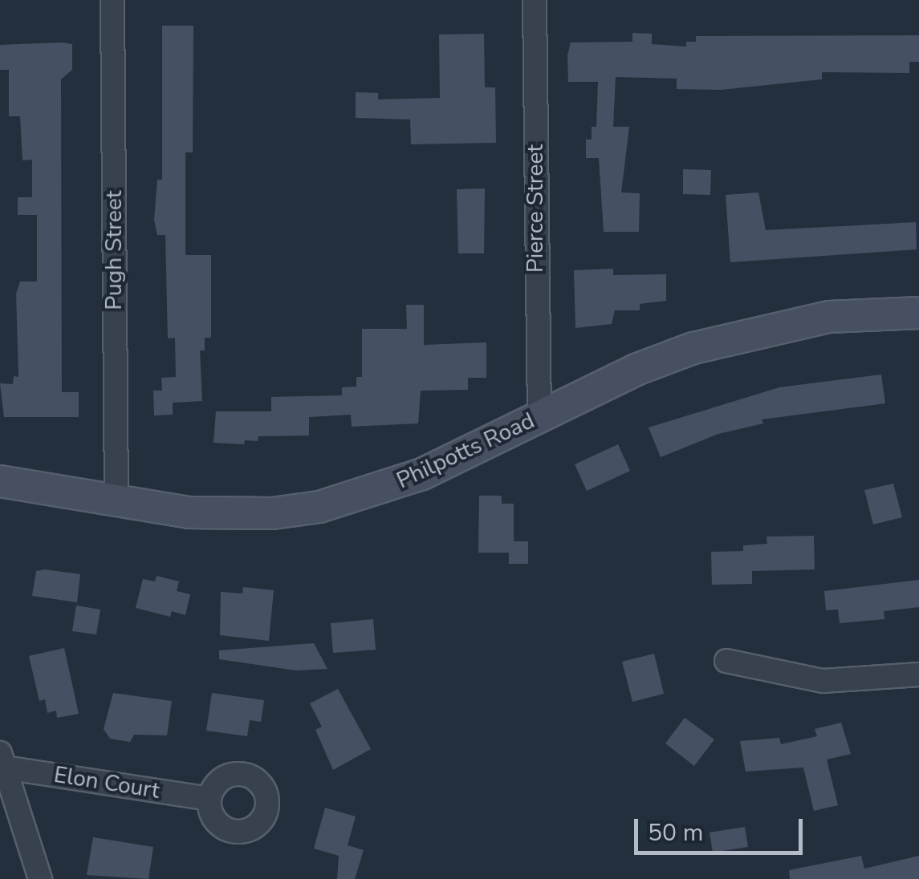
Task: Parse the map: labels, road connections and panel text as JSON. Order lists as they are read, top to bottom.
{
  "streets": {
    "street": [
      "Pierce Street",
      "Pugh Street",
      "Philpotts Road",
      "Elon Court"
    ]
  },
  "crossings": [
    ["Pierce Street", "Philpotts Road"],
    ["Pugh Street", "Philpotts Road"]
  ],
  "scale_bar": "50 m"
}
